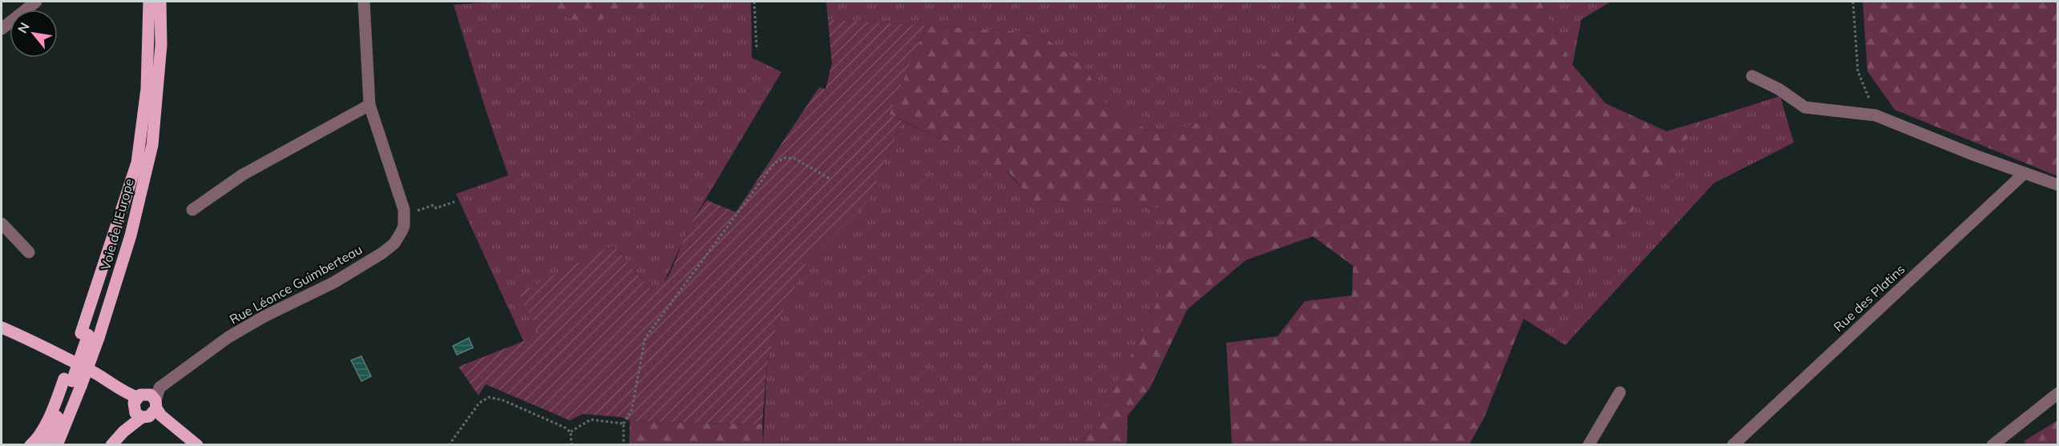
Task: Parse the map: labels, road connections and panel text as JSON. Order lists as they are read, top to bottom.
{
  "streets": {
    "main road": ["Voie de l'Europe"],
    "street": ["Rue Léonce Guimberteau", "Rue des Platins"]
  },
  "north": "top left"
}
